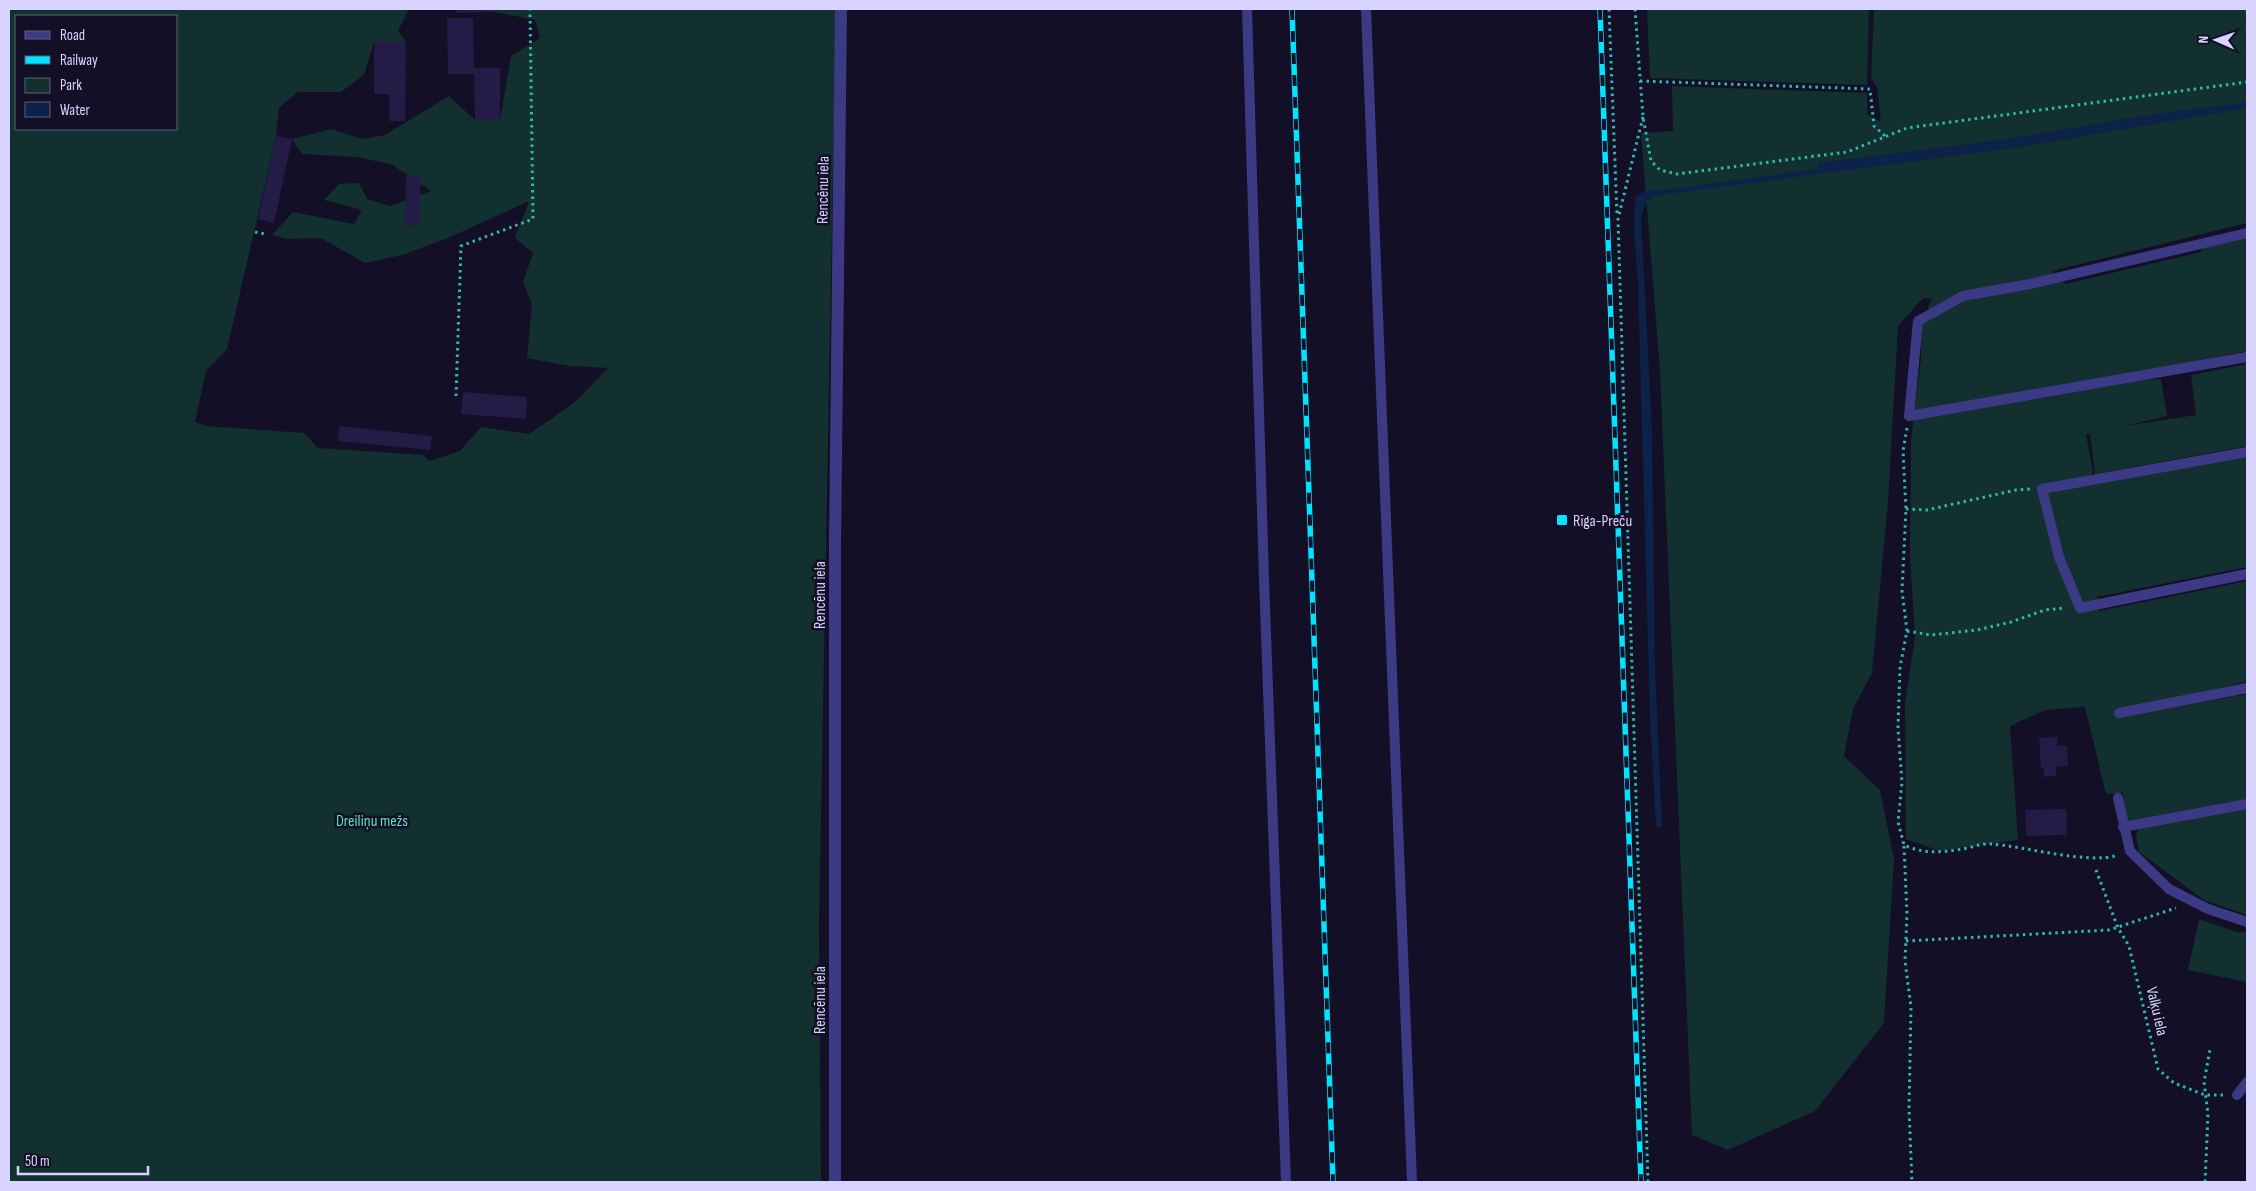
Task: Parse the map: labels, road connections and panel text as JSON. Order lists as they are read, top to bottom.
{
  "streets": {
    "street": ["Rencēnu iela"],
    "path": ["Valķu iela"]
  },
  "parks": ["Dreiliņu mežs"],
  "places": {
    "transit": ["Rīga-Preču"]
  },
  "legend": [
    "Road",
    "Railway",
    "Park",
    "Water"
  ],
  "scale_bar": "50 m",
  "north": "left"
}
